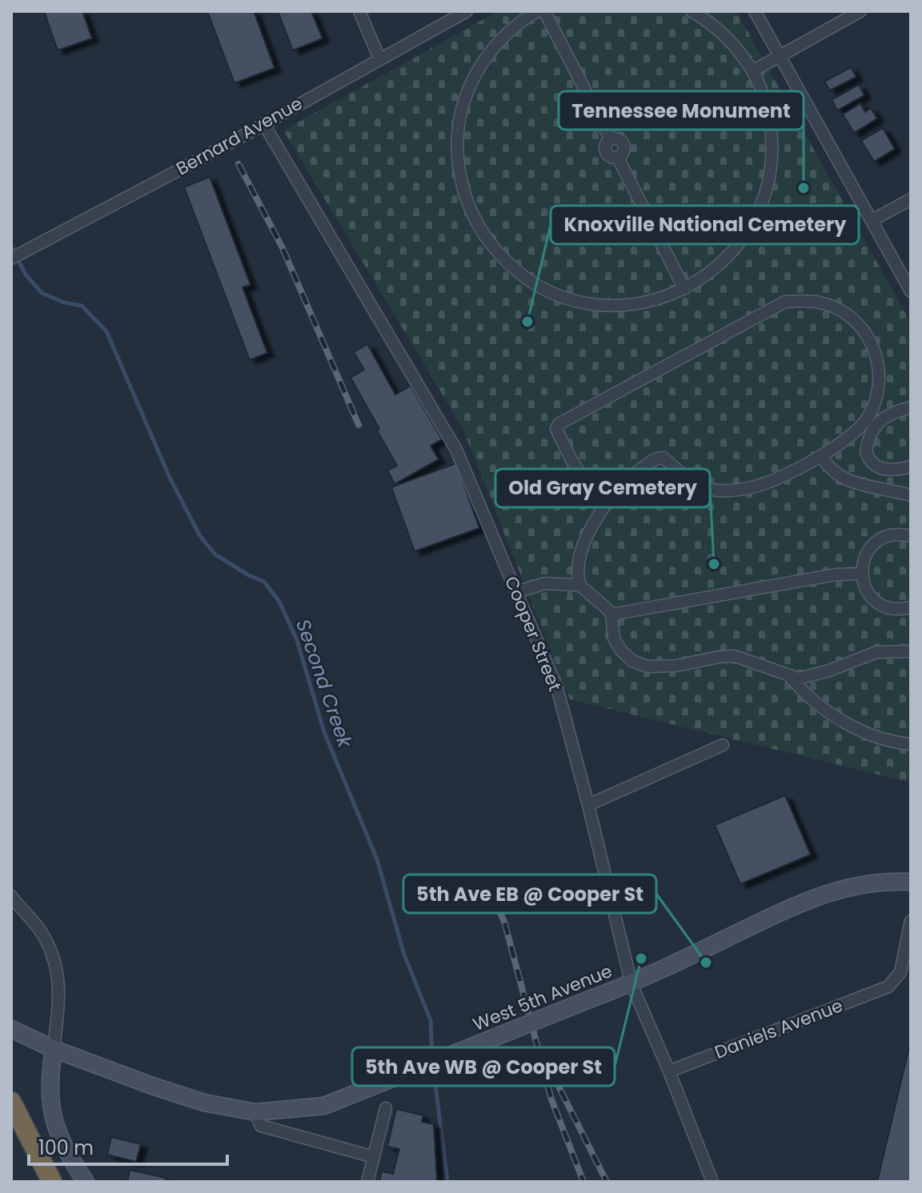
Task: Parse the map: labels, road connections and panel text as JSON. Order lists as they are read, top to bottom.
{
  "streets": {
    "street": [
      "Bernard Avenue",
      "Cooper Street",
      "West 5th Avenue",
      "Daniels Avenue"
    ]
  },
  "crossings": [
    ["Bernard Avenue", "Cooper Street"],
    ["Cooper Street", "West 5th Avenue"],
    ["Cooper Street", "Daniels Avenue"]
  ],
  "water": ["Second Creek"],
  "places": [
    "Tennessee Monument",
    "Knoxville National Cemetery",
    "Old Gray Cemetery",
    "5th Ave WB @ Cooper St",
    "5th Ave EB @ Cooper St"
  ],
  "scale_bar": "100 m"
}
